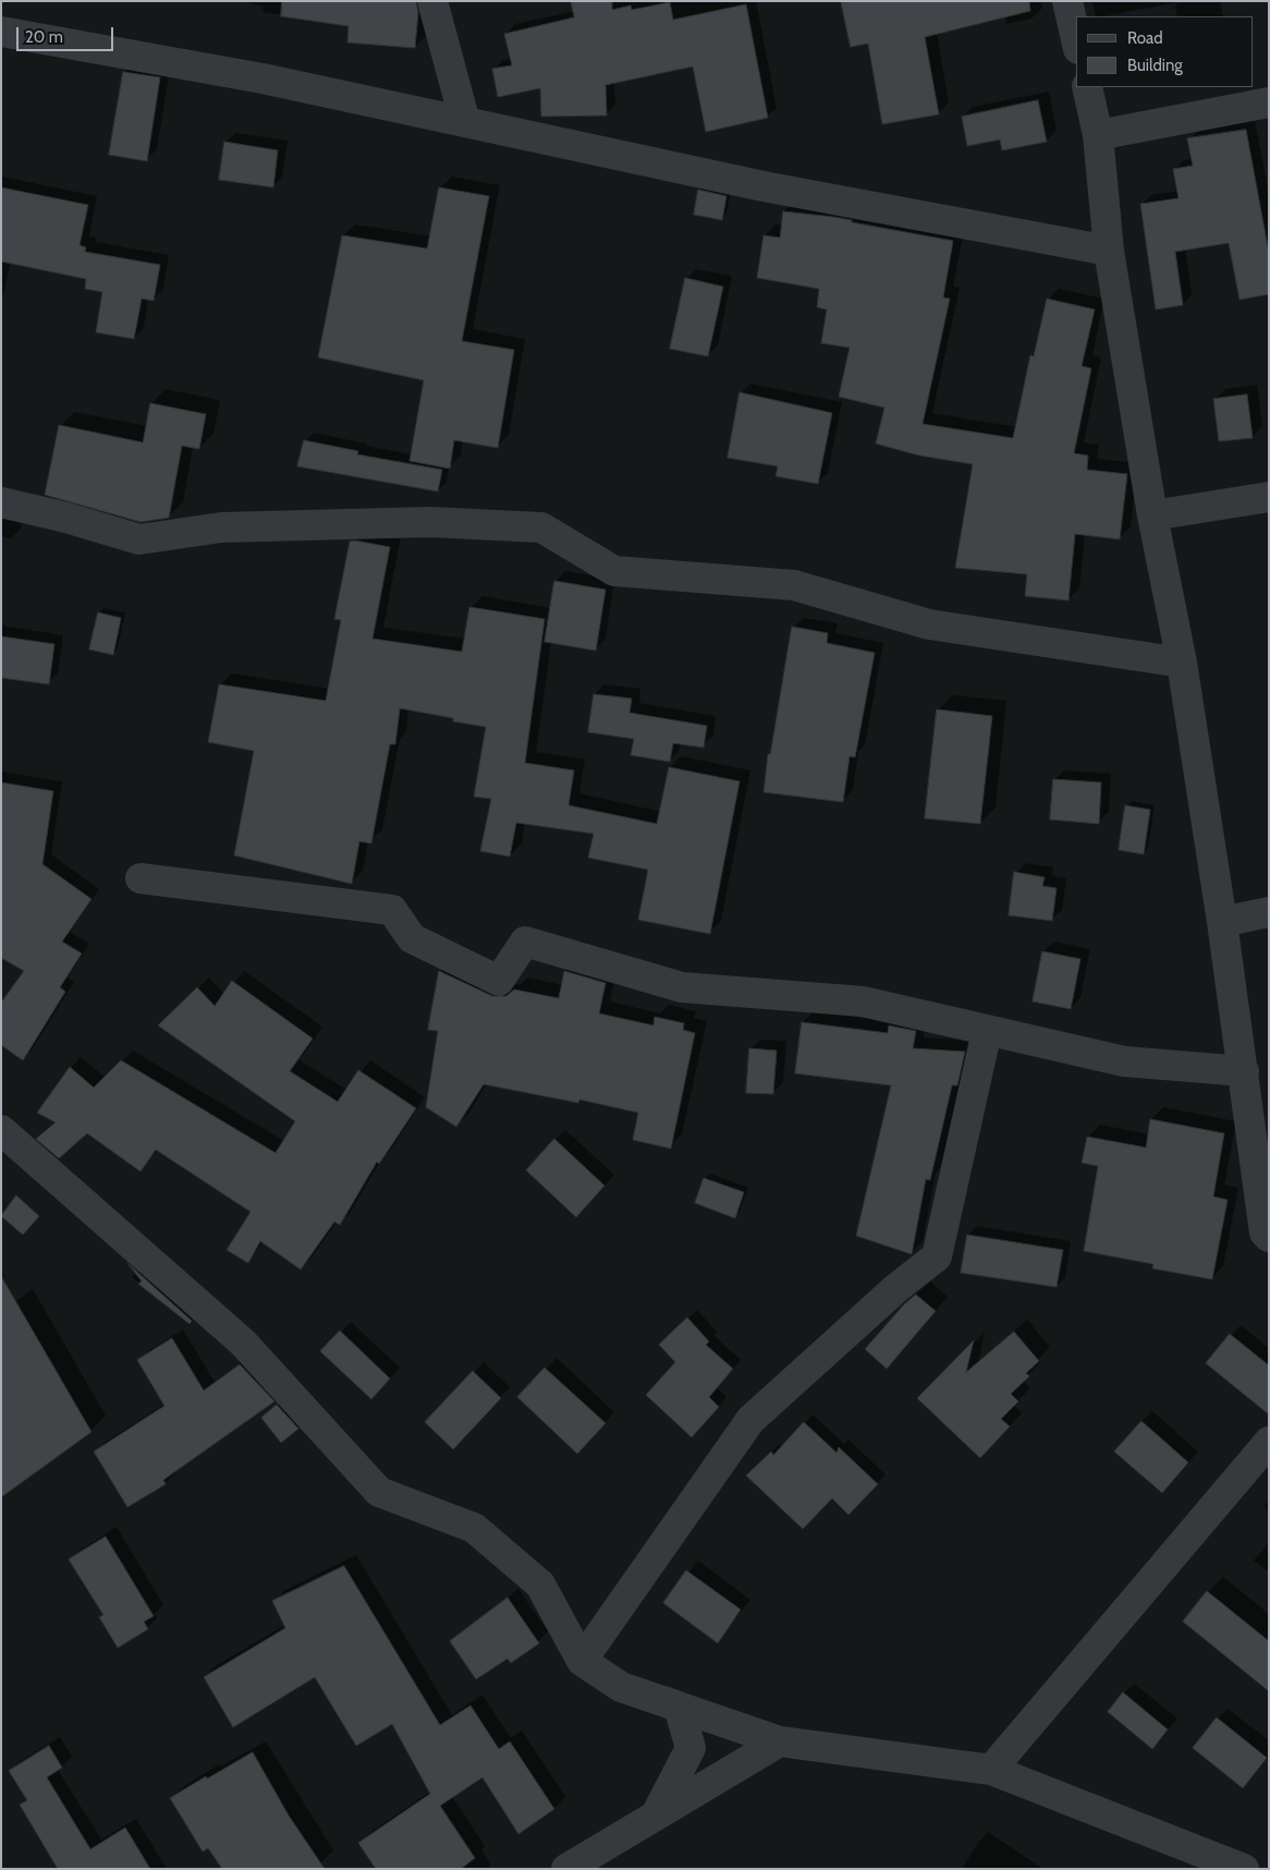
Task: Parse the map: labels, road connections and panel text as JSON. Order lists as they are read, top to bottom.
{
  "legend": ["Road", "Building"],
  "scale_bar": "20 m"
}
